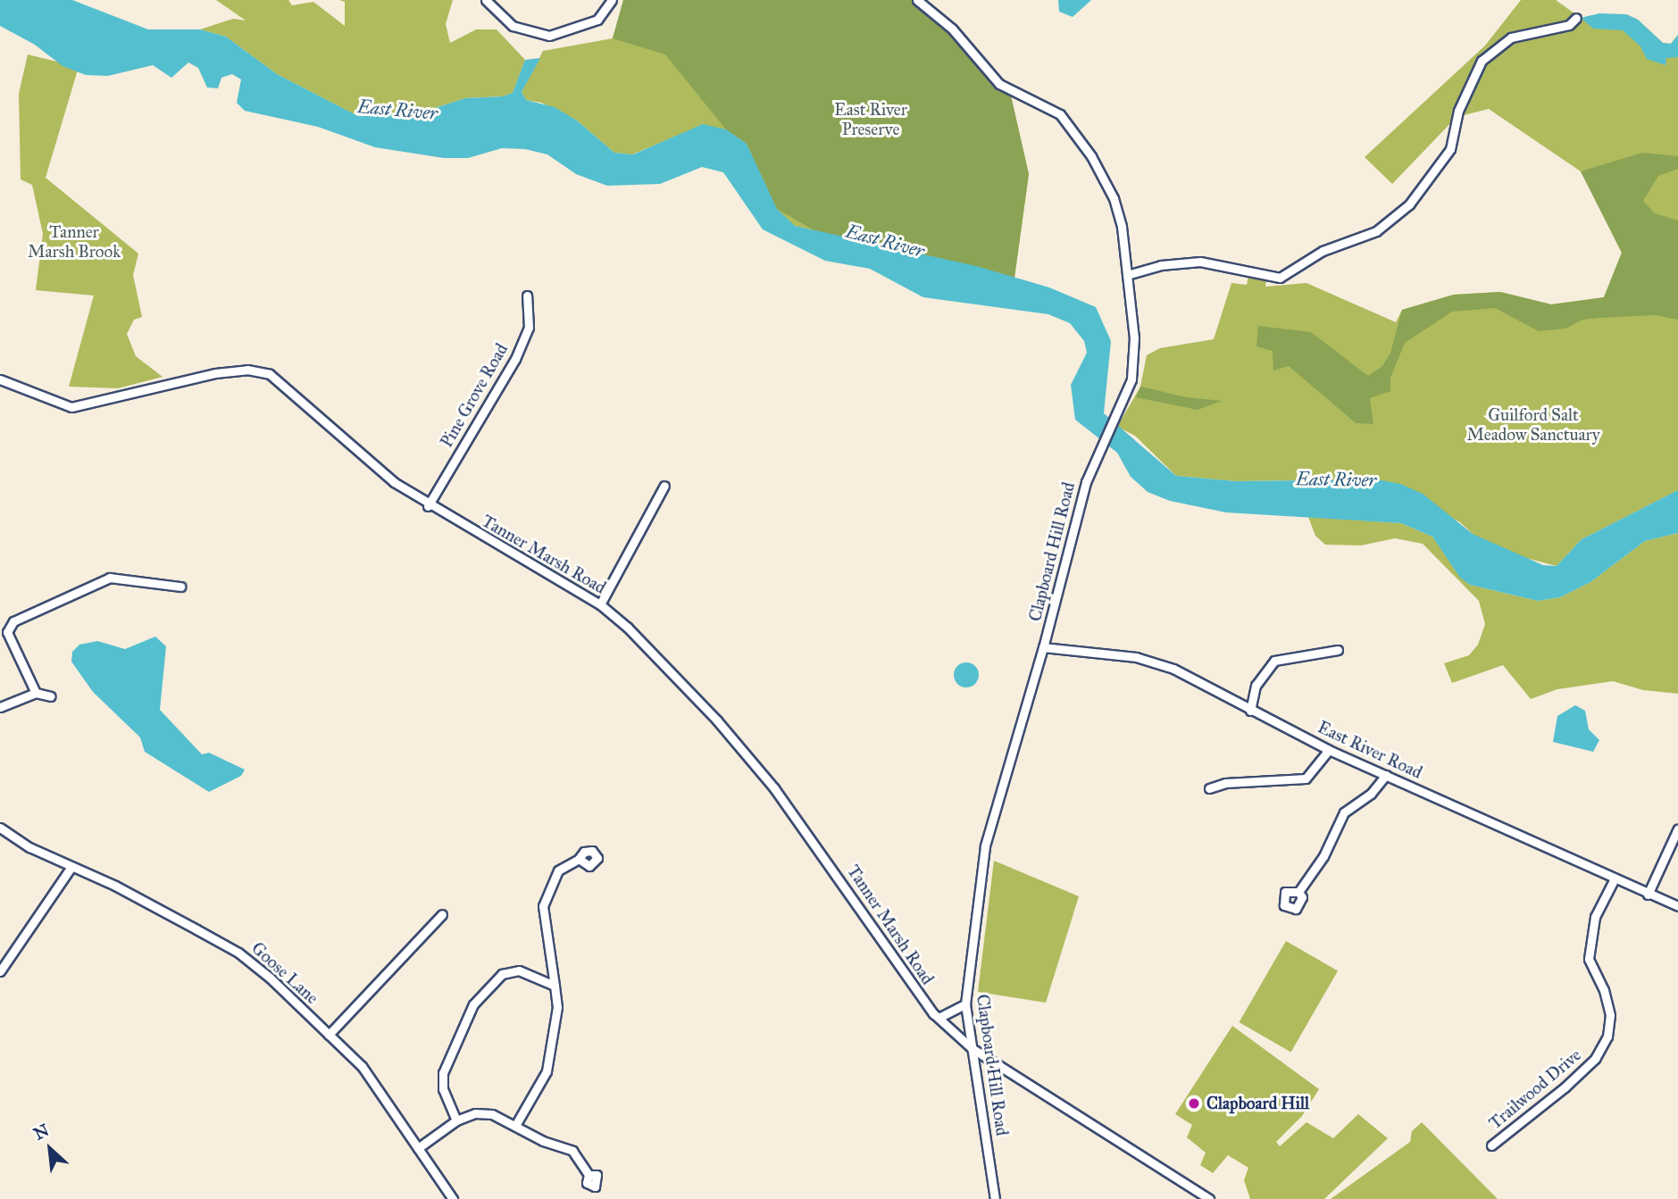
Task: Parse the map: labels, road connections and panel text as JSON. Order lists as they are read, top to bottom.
{
  "streets": {
    "street": [
      "Pine Grove Road",
      "Clapboard Hill Road",
      "Tanner Marsh Road",
      "East River Road",
      "Goose Lane",
      "Trailwood Drive"
    ]
  },
  "crossings": [
    ["Pine Grove Road", "Tanner Marsh Road"],
    ["Clapboard Hill Road", "Tanner Marsh Road"],
    ["Clapboard Hill Road", "East River Road"],
    ["East River Road", "Trailwood Drive"]
  ],
  "water": ["East River"],
  "parks": ["East River Preserve", "Tanner Marsh Brook", "Guilford Salt Meadow Sanctuary"],
  "places": ["Clapboard Hill"],
  "north": "top left"
}
